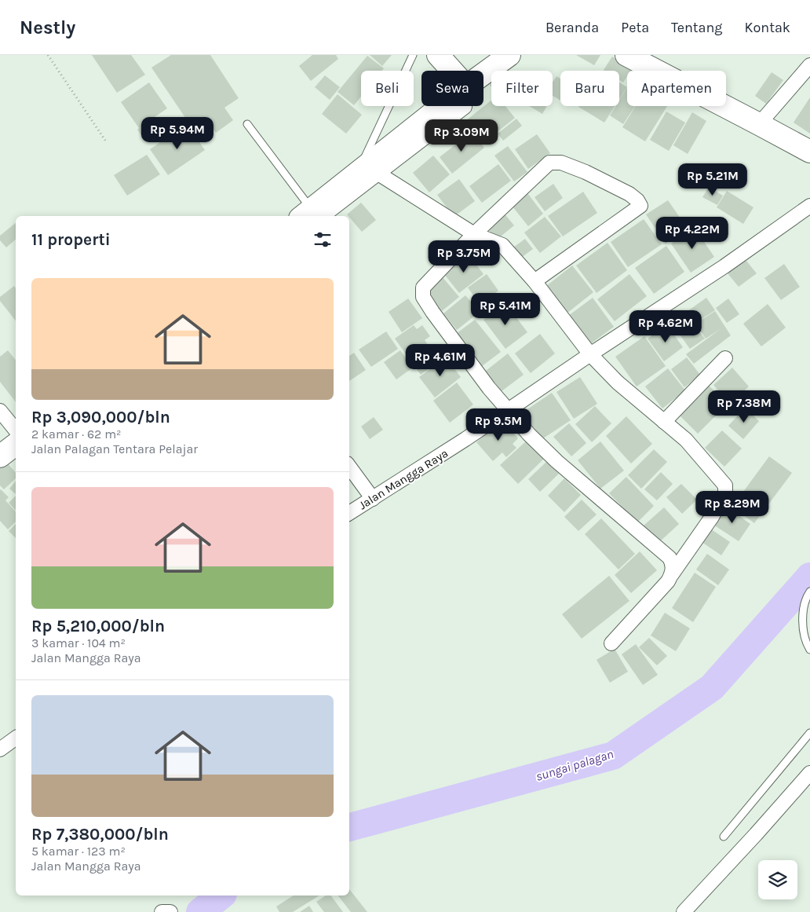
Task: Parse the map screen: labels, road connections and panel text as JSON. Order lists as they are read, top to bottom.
{
  "streets": {
    "street": ["Jalan Mangga Raya"]
  },
  "water": ["sungai palagan"],
  "page": {
    "header": "Nestly",
    "nav": [
      "Beranda",
      "Peta",
      "Tentang",
      "Kontak"
    ],
    "chip": [
      "Beli",
      "Sewa",
      "Filter",
      "Baru",
      "Apartemen"
    ],
    "price": [
      "Rp 5.94M",
      "Rp 3.09M",
      "Rp 5.21M",
      "Rp 4.22M",
      "Rp 3.75M",
      "Rp 5.41M",
      "Rp 4.62M",
      "Rp 4.61M",
      "Rp 7.38M",
      "Rp 9.5M",
      "Rp 8.29M"
    ],
    "heading": "11 properti",
    "list": [
      {
        "name": "Rp 3,090,000/bln",
        "note": "2 kamar · 62 m² · Jalan Palagan Tentara Pelajar"
      },
      {
        "name": "Rp 5,210,000/bln",
        "note": "3 kamar · 104 m² · Jalan Mangga Raya"
      },
      {
        "name": "Rp 7,380,000/bln",
        "note": "5 kamar · 123 m² · Jalan Mangga Raya"
      }
    ]
  }
}
